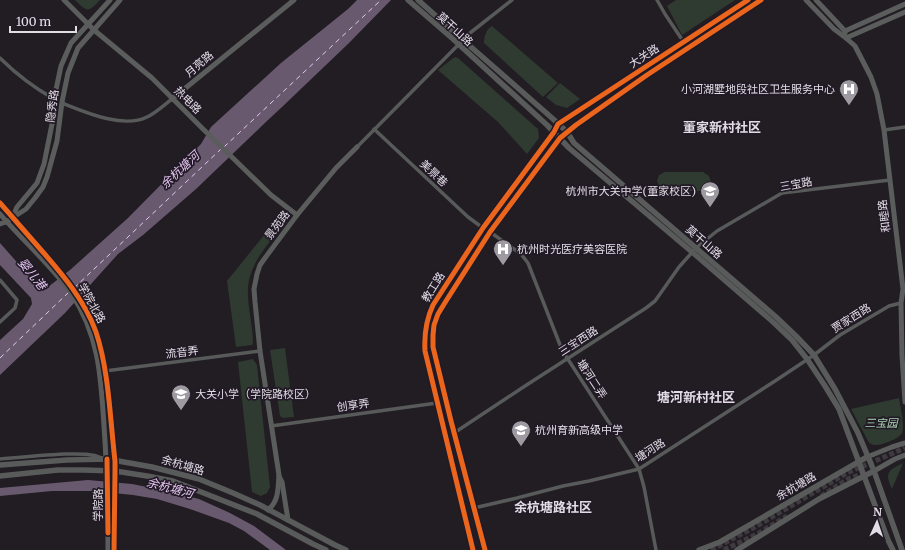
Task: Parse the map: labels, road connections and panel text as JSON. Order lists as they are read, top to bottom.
{
  "streets": {
    "main road": [
      "莫干山路",
      "大关路",
      "月亮路",
      "热电路",
      "隐秀路",
      "和睦路",
      "景苑路",
      "教工路",
      "学院北路",
      "余杭塘路",
      "学院路"
    ],
    "street": [
      "美景巷",
      "三宝路",
      "贾家西路",
      "三宝西路",
      "流音弄",
      "塘河二弄",
      "创享弄",
      "塘河路"
    ]
  },
  "crossings": [
    ["莫干山路", "大关路"],
    ["莫干山路", "三宝路"],
    ["莫干山路", "景苑路"],
    ["莫干山路", "教工路"],
    ["莫干山路", "贾家西路"],
    ["莫干山路", "三宝西路"],
    ["莫干山路", "塘河路"],
    ["莫干山路", "余杭塘路"],
    ["大关路", "教工路"],
    ["月亮路", "热电路"],
    ["月亮路", "隐秀路"],
    ["热电路", "隐秀路"],
    ["热电路", "景苑路"],
    ["隐秀路", "学院北路"],
    ["美景巷", "景苑路"],
    ["美景巷", "教工路"],
    ["三宝路", "和睦路"],
    ["三宝路", "三宝西路"],
    ["和睦路", "贾家西路"],
    ["景苑路", "流音弄"],
    ["景苑路", "创享弄"],
    ["景苑路", "余杭塘路"],
    ["教工路", "三宝西路"],
    ["教工路", "塘河二弄"],
    ["教工路", "创享弄"],
    ["教工路", "塘河路"],
    ["学院北路", "流音弄"],
    ["学院北路", "余杭塘路"],
    ["学院北路", "学院路"],
    ["贾家西路", "塘河路"],
    ["三宝西路", "塘河二弄"],
    ["塘河二弄", "塘河路"],
    ["余杭塘路", "学院路"]
  ],
  "districts": ["董家新村社区", "塘河新村社区", "余杭塘路社区"],
  "water": ["余杭塘河", "婴儿港"],
  "parks": ["三宝园"],
  "places": {
    "hospital": ["小河湖墅地段社区卫生服务中心", "杭州时光医疗美容医院"],
    "school or university": ["杭州市大关中学(董家校区)", "大关小学（学院路校区）", "杭州育新高级中学"]
  },
  "scale_bar": "100 m",
  "north": "top"
}
